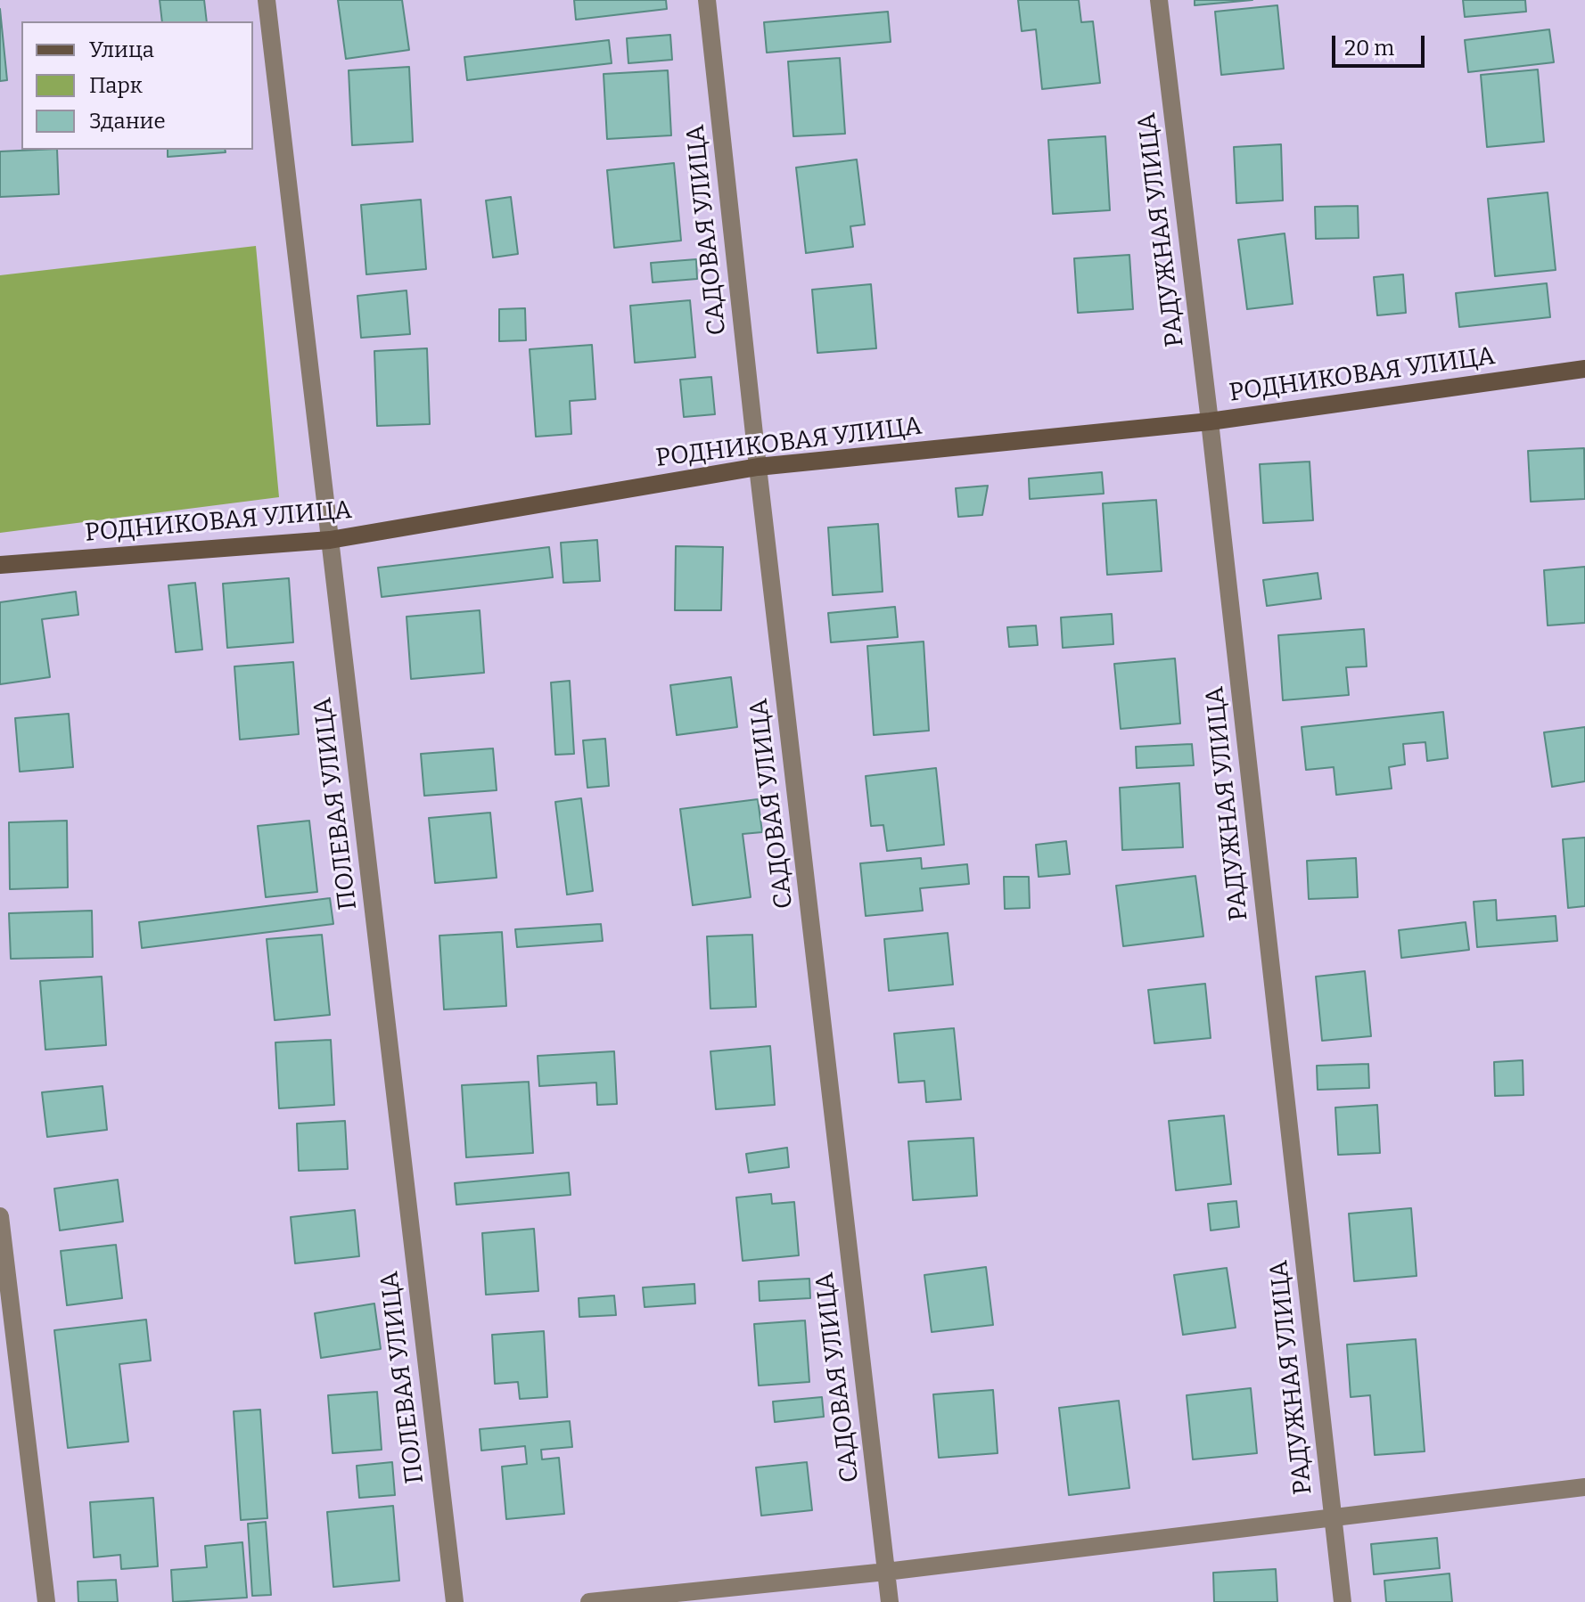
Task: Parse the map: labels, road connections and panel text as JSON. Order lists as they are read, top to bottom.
{
  "streets": {
    "street": [
      "САДОВАЯ УЛИЦА",
      "РАДУЖНАЯ УЛИЦА",
      "РОДНИКОВАЯ УЛИЦА",
      "ПОЛЕВАЯ УЛИЦА"
    ]
  },
  "crossings": [
    ["САДОВАЯ УЛИЦА", "РОДНИКОВАЯ УЛИЦА"],
    ["РАДУЖНАЯ УЛИЦА", "РОДНИКОВАЯ УЛИЦА"],
    ["РОДНИКОВАЯ УЛИЦА", "ПОЛЕВАЯ УЛИЦА"]
  ],
  "legend": ["Улица", "Парк", "Здание"],
  "scale_bar": "20 m"
}
